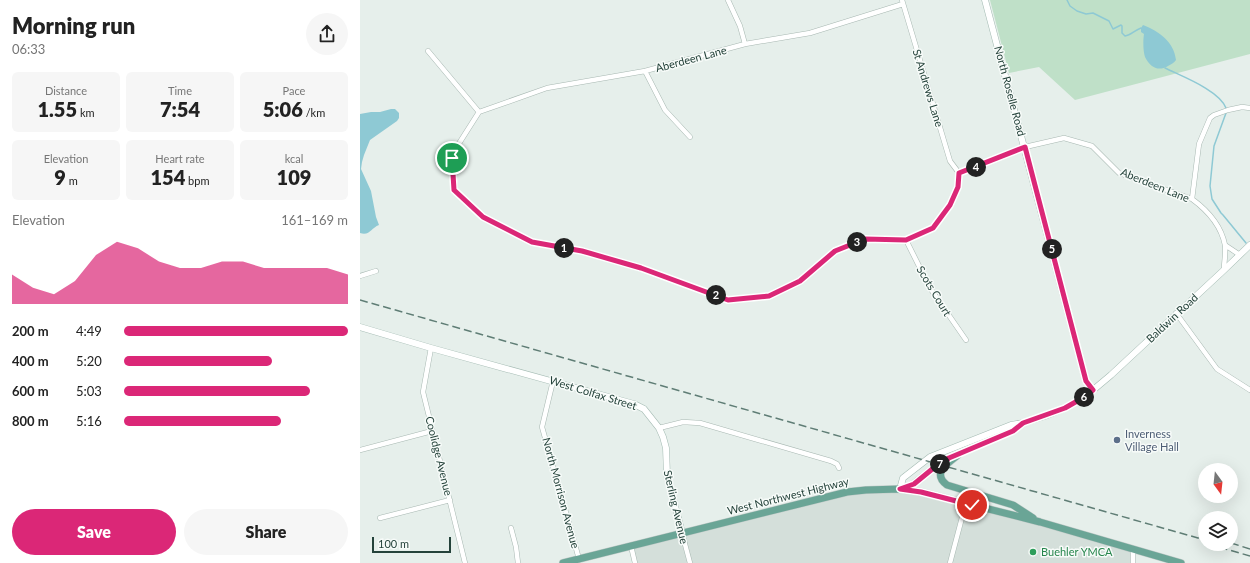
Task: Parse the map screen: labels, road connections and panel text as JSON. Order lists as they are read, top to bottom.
{
  "streets": {
    "main road": [
      "North Roselle Road",
      "Baldwin Road",
      "West Colfax Street",
      "West Northwest Highway",
      "Sterling Avenue"
    ],
    "street": [
      "Aberdeen Lane",
      "St Andrews Lane",
      "Scots Court",
      "Coolidge Avenue",
      "North Morrison Avenue"
    ]
  },
  "crossings": [
    ["Aberdeen Lane", "St Andrews Lane"],
    ["Aberdeen Lane", "North Roselle Road"],
    ["Aberdeen Lane", "Baldwin Road"],
    ["North Roselle Road", "Baldwin Road"],
    ["West Colfax Street", "Coolidge Avenue"],
    ["West Colfax Street", "North Morrison Avenue"],
    ["West Colfax Street", "Sterling Avenue"],
    ["North Morrison Avenue", "West Northwest Highway"],
    ["West Northwest Highway", "Sterling Avenue"]
  ],
  "places": ["Inverness Village Hall", "Buehler YMCA"],
  "scale_bar": "100 m",
  "north": "bottom",
  "page": {
    "heading": ["Morning run", "06:33"],
    "stats": [
      ["Distance", "1.55 km"],
      ["Time", "7:54"],
      ["Pace", "5:06 /km"],
      ["Elevation", "9 m"],
      ["Heart rate", "154 bpm"],
      ["kcal", "109"]
    ],
    "pins": [
      "4",
      "3",
      "1",
      "5",
      "2",
      "6",
      "7"
    ],
    "chart": ["Elevation", "161–169 m"],
    "list": [
      {
        "name": "200 m",
        "note": "4:49"
      },
      {
        "name": "400 m",
        "note": "5:20"
      },
      {
        "name": "600 m",
        "note": "5:03"
      },
      {
        "name": "800 m",
        "note": "5:16"
      }
    ],
    "buttons": ["Save", "Share"],
    "scale": "100 m"
  }
}
